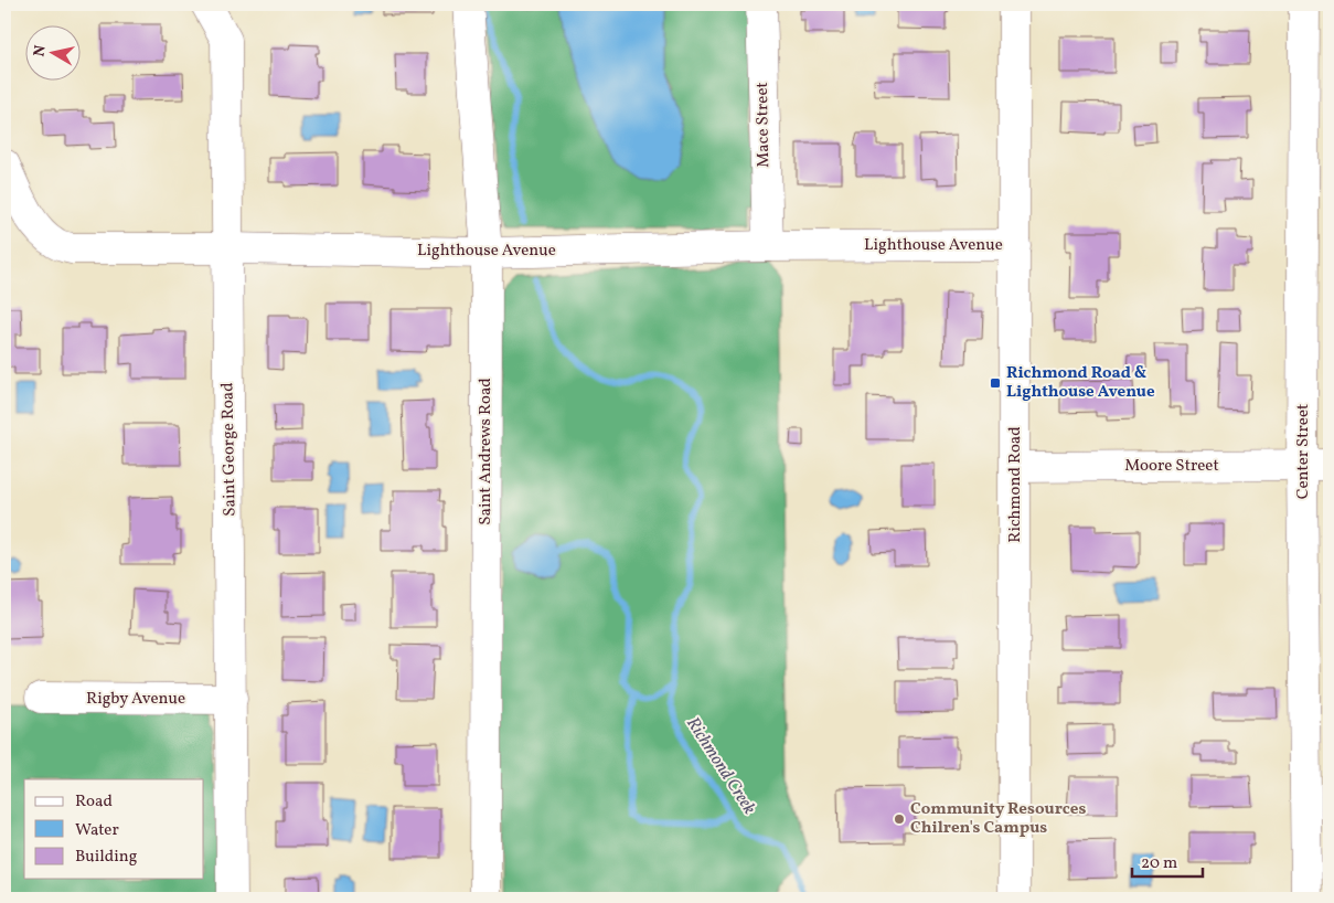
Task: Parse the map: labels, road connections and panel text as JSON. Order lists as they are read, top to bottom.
{
  "streets": {
    "street": [
      "Mace Street",
      "Lighthouse Avenue",
      "Saint George Road",
      "Saint Andrews Road",
      "Center Street",
      "Moore Street",
      "Richmond Road",
      "Rigby Avenue"
    ]
  },
  "crossings": [
    ["Mace Street", "Lighthouse Avenue"],
    ["Lighthouse Avenue", "Saint George Road"],
    ["Lighthouse Avenue", "Saint Andrews Road"],
    ["Lighthouse Avenue", "Richmond Road"],
    ["Saint George Road", "Rigby Avenue"],
    ["Center Street", "Moore Street"],
    ["Moore Street", "Richmond Road"]
  ],
  "water": ["Richmond Creek"],
  "places": {
    "transit": ["Richmond Road & Lighthouse Avenue"],
    "other": ["Community Resources Chilren's Campus"]
  },
  "legend": ["Road", "Water", "Building"],
  "scale_bar": "20 m",
  "north": "left"
}
